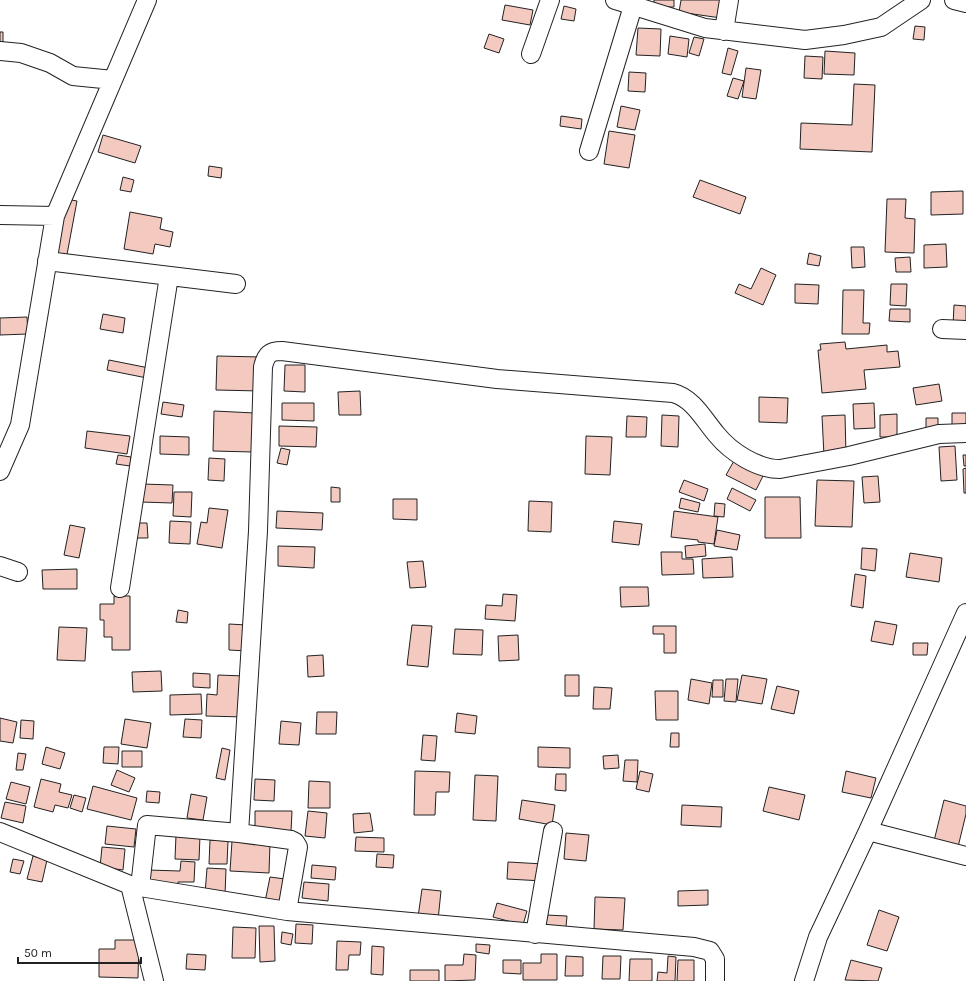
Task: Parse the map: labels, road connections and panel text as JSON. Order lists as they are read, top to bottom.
{
  "scale_bar": "50 m"
}
